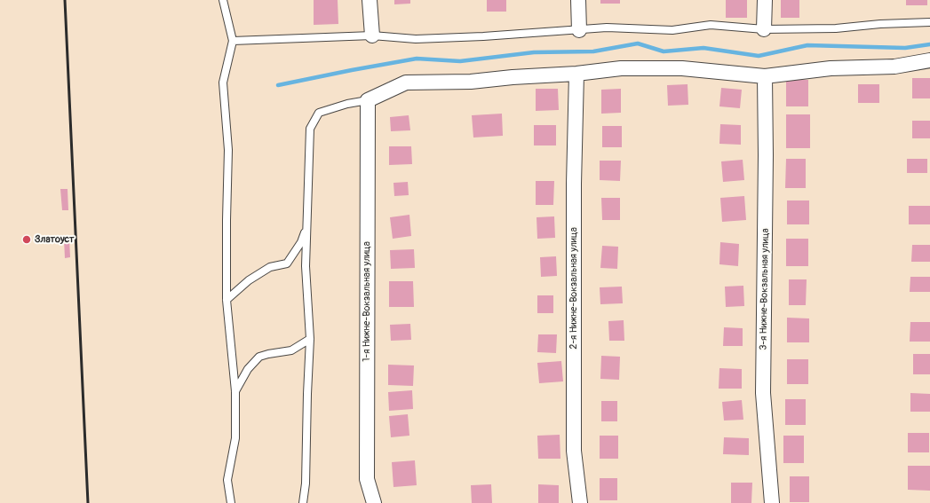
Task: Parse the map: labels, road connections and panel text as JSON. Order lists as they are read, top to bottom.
{
  "streets": {
    "street": ["2-я Нижне-Вокзальная улица", "3-я Нижне-Вокзальная улица", "1-я Нижне-Вокзальная улица"]
  },
  "places": ["Златоуст"]
}
